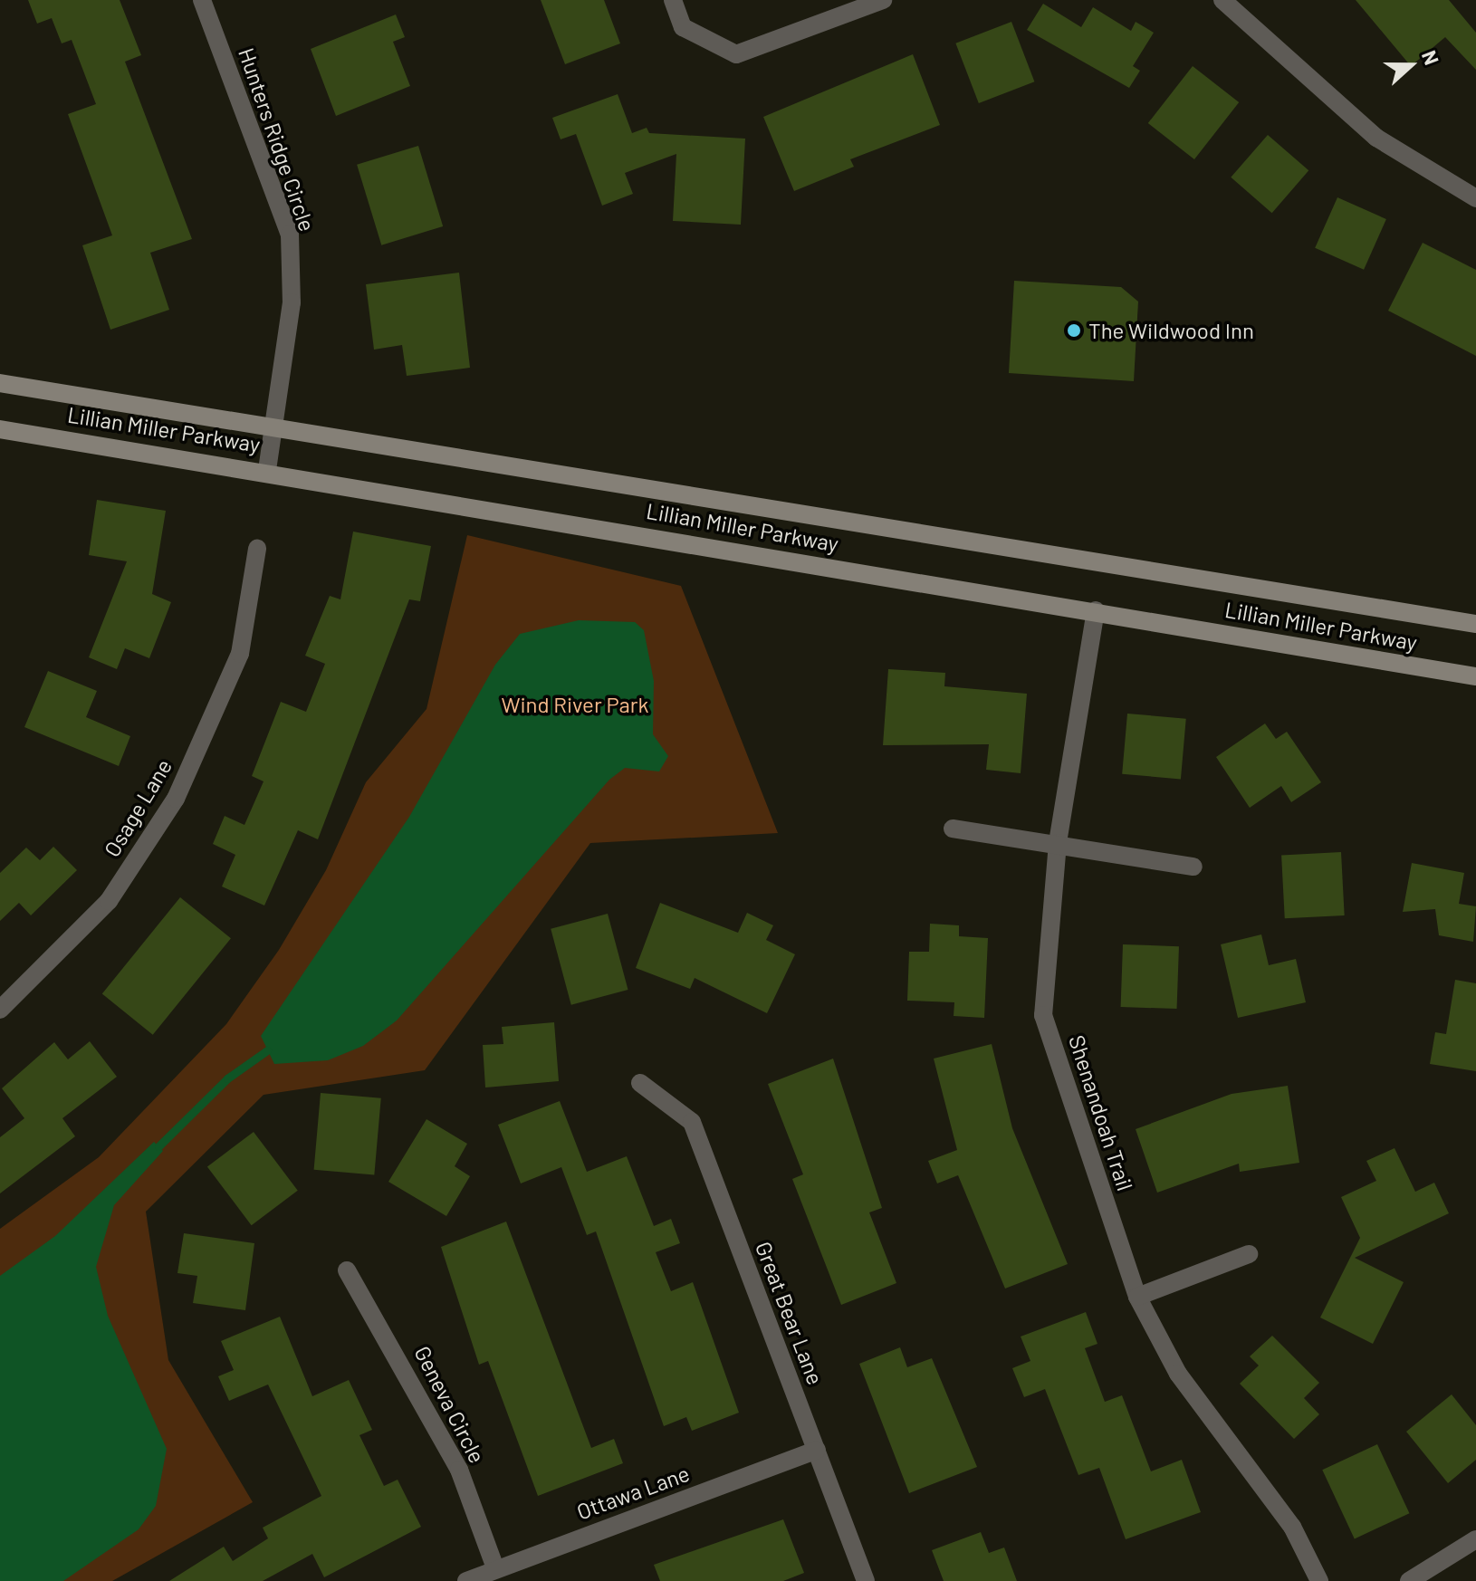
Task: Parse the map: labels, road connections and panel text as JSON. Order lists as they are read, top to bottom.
{
  "streets": {
    "main road": ["Lillian Miller Parkway"],
    "street": [
      "Hunters Ridge Circle",
      "Osage Lane",
      "Shenandoah Trail",
      "Great Bear Lane",
      "Geneva Circle",
      "Ottawa Lane"
    ]
  },
  "crossings": [
    ["Hunters Ridge Circle", "Lillian Miller Parkway"],
    ["Lillian Miller Parkway", "Shenandoah Trail"],
    ["Great Bear Lane", "Ottawa Lane"],
    ["Geneva Circle", "Ottawa Lane"]
  ],
  "parks": ["Wind River Park"],
  "places": ["The Wildwood Inn"],
  "north": "right"
}
